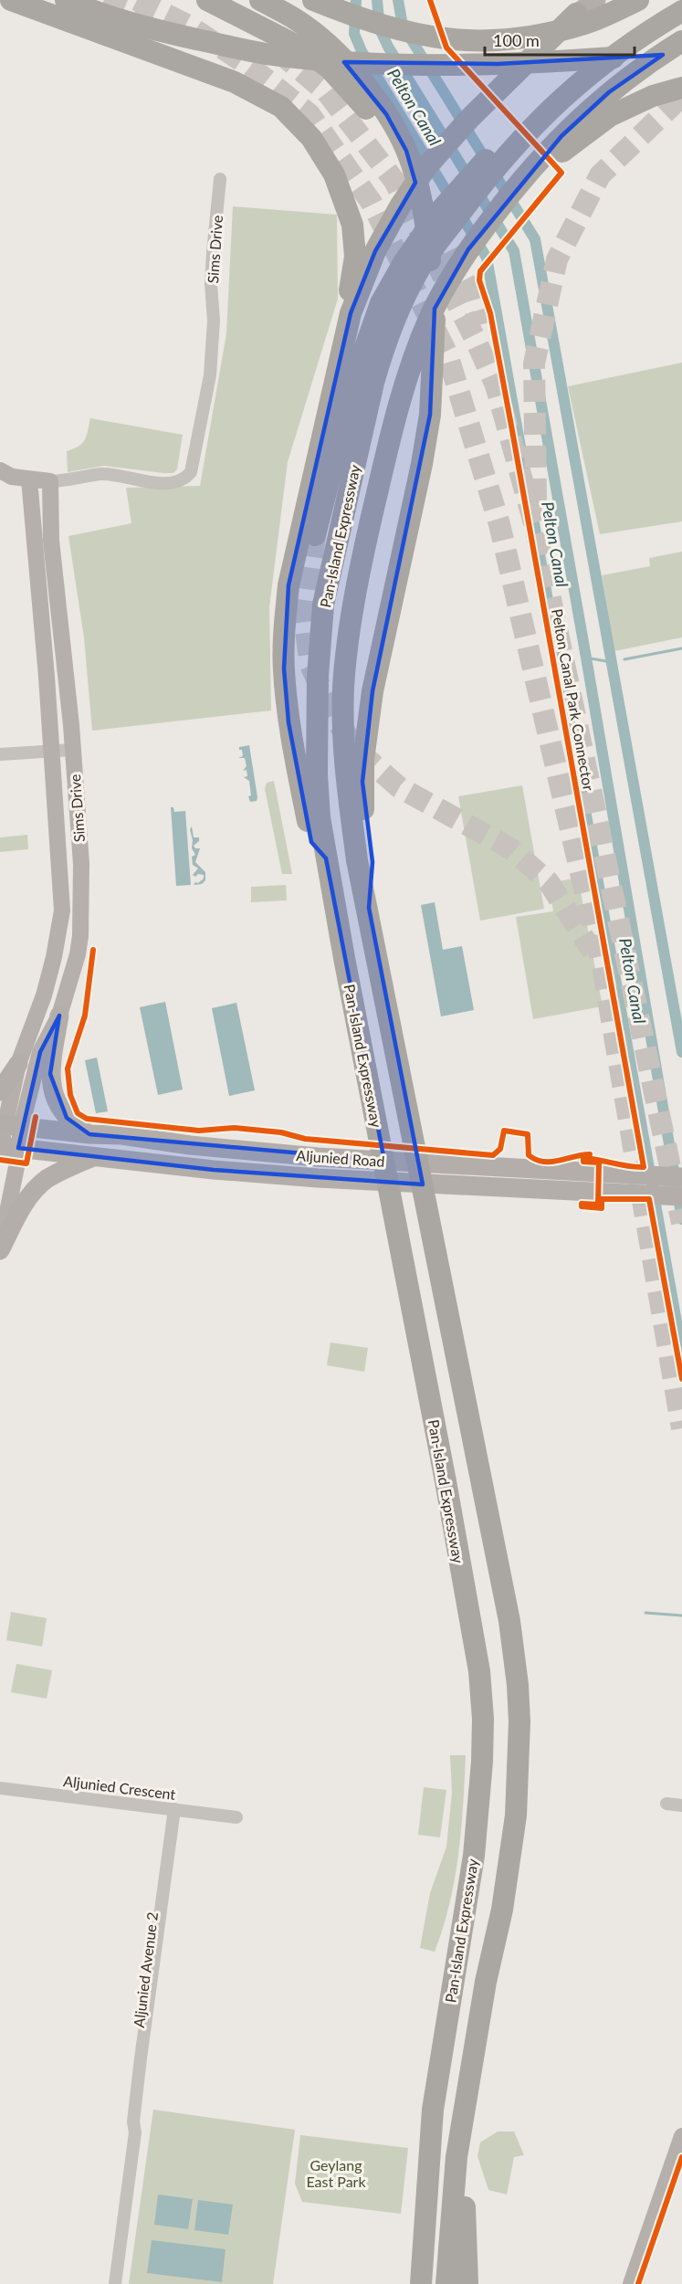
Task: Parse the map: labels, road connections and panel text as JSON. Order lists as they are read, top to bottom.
{
  "streets": {
    "highway": ["Pan-Island Expressway"],
    "main road": ["Aljunied Road"],
    "street": ["Sims Drive", "Aljunied Crescent", "Aljunied Avenue 2"],
    "cycle path": ["Pelton Canal Park Connector"]
  },
  "crossings": [
    ["Sims Drive", "Aljunied Road"],
    ["Aljunied Crescent", "Aljunied Avenue 2"]
  ],
  "water": ["Pelton Canal"],
  "parks": ["Geylang East Park"],
  "scale_bar": "100 m"
}
